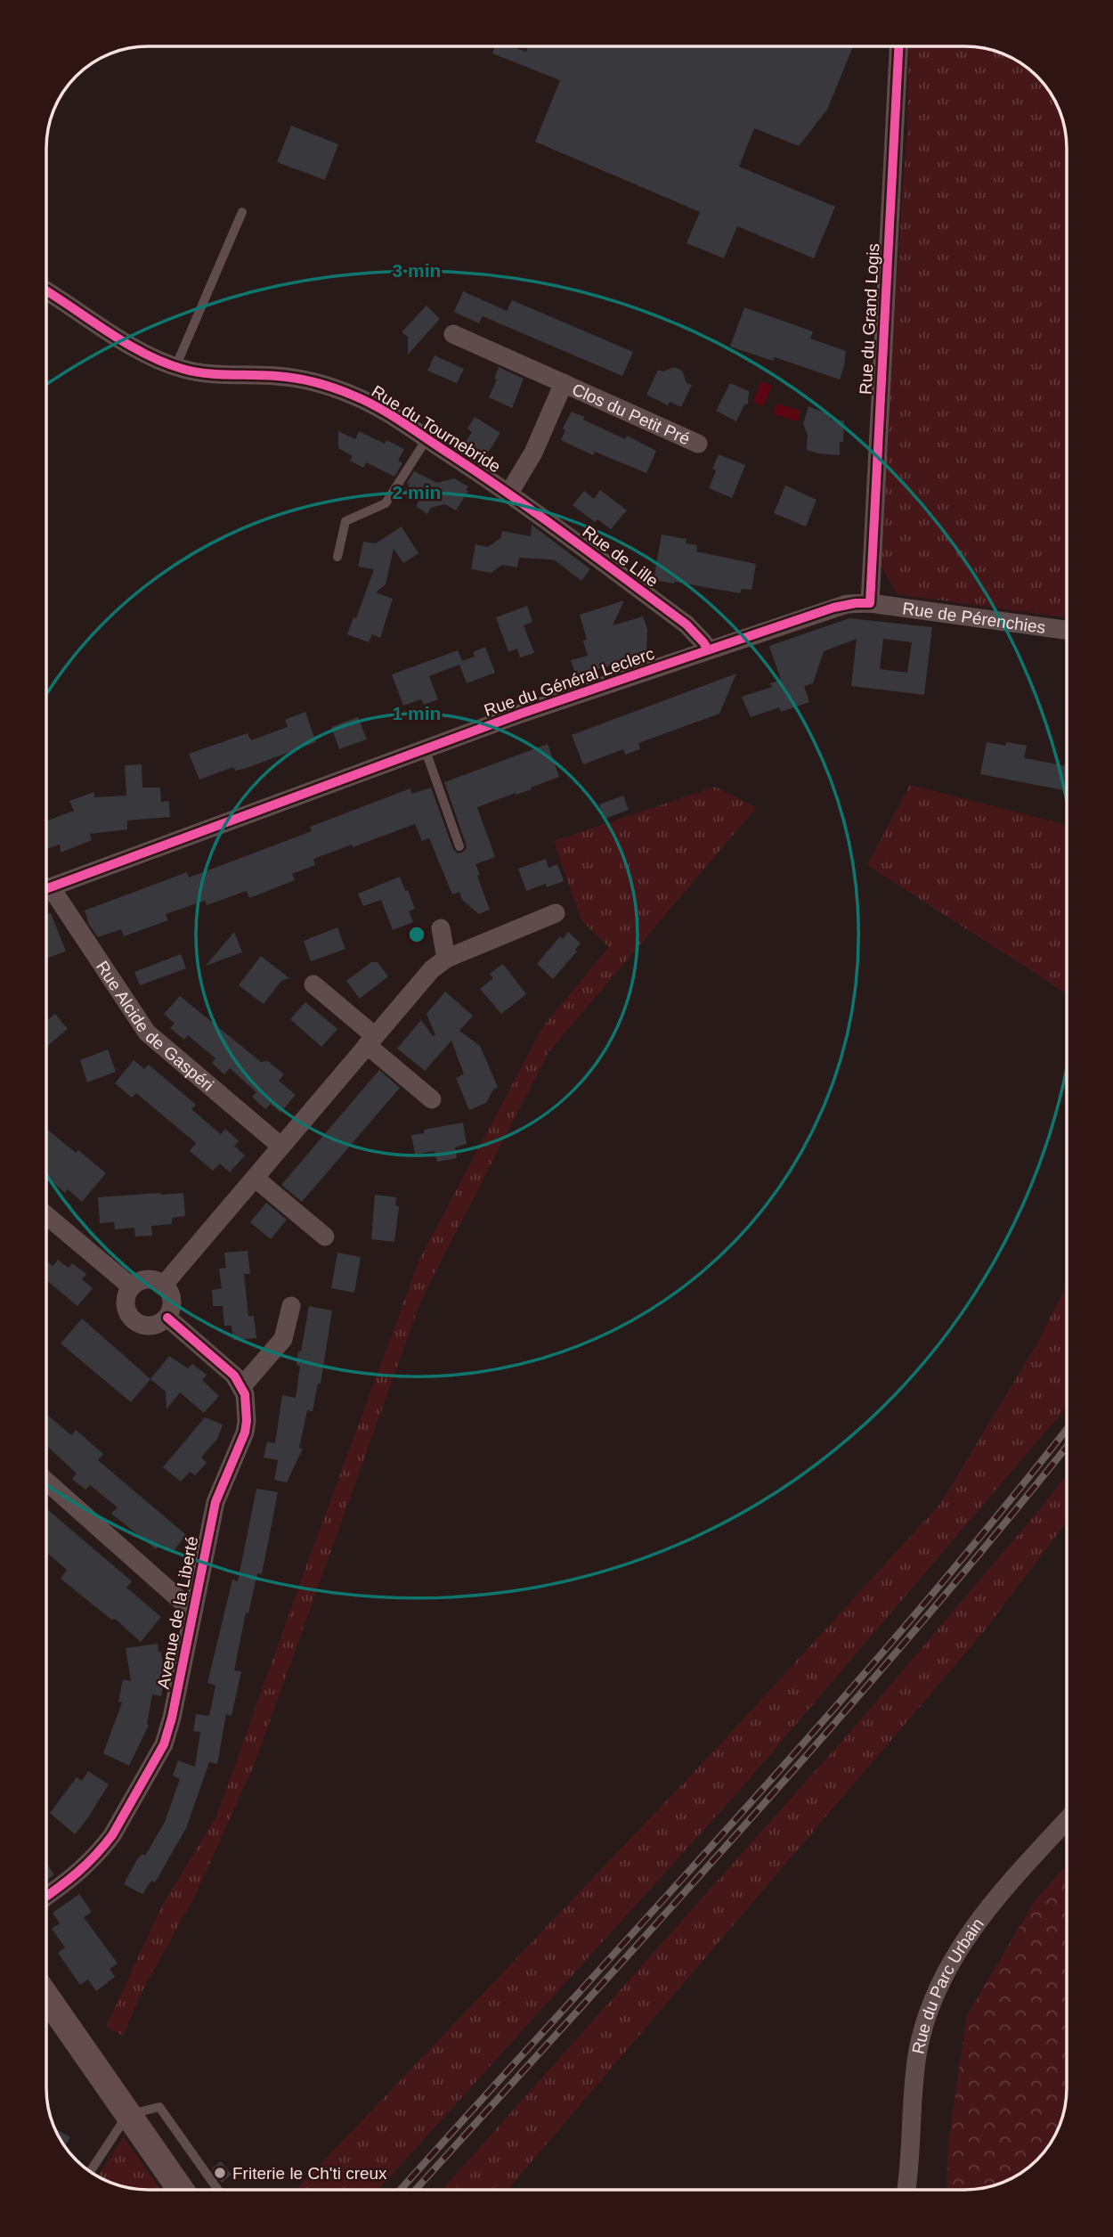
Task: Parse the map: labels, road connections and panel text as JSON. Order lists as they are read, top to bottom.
{
  "streets": {
    "street": [
      "Rue du Grand Logis",
      "Clos du Petit Pré",
      "Rue du Tournebride",
      "Rue de Lille",
      "Rue de Pérenchies",
      "Rue du Général Leclerc",
      "Rue Alcide de Gaspéri",
      "Avenue de la Liberté",
      "Rue du Parc Urbain"
    ]
  },
  "crossings": [
    ["Rue du Grand Logis", "Rue de Pérenchies"],
    ["Rue du Grand Logis", "Rue du Général Leclerc"],
    ["Clos du Petit Pré", "Rue du Tournebride"],
    ["Clos du Petit Pré", "Rue de Lille"],
    ["Rue du Tournebride", "Rue de Lille"],
    ["Rue de Lille", "Rue du Général Leclerc"],
    ["Rue de Pérenchies", "Rue du Général Leclerc"]
  ],
  "places": ["Friterie le Ch'ti creux"],
  "rings": ["3 min", "2 min", "1 min"]
}
